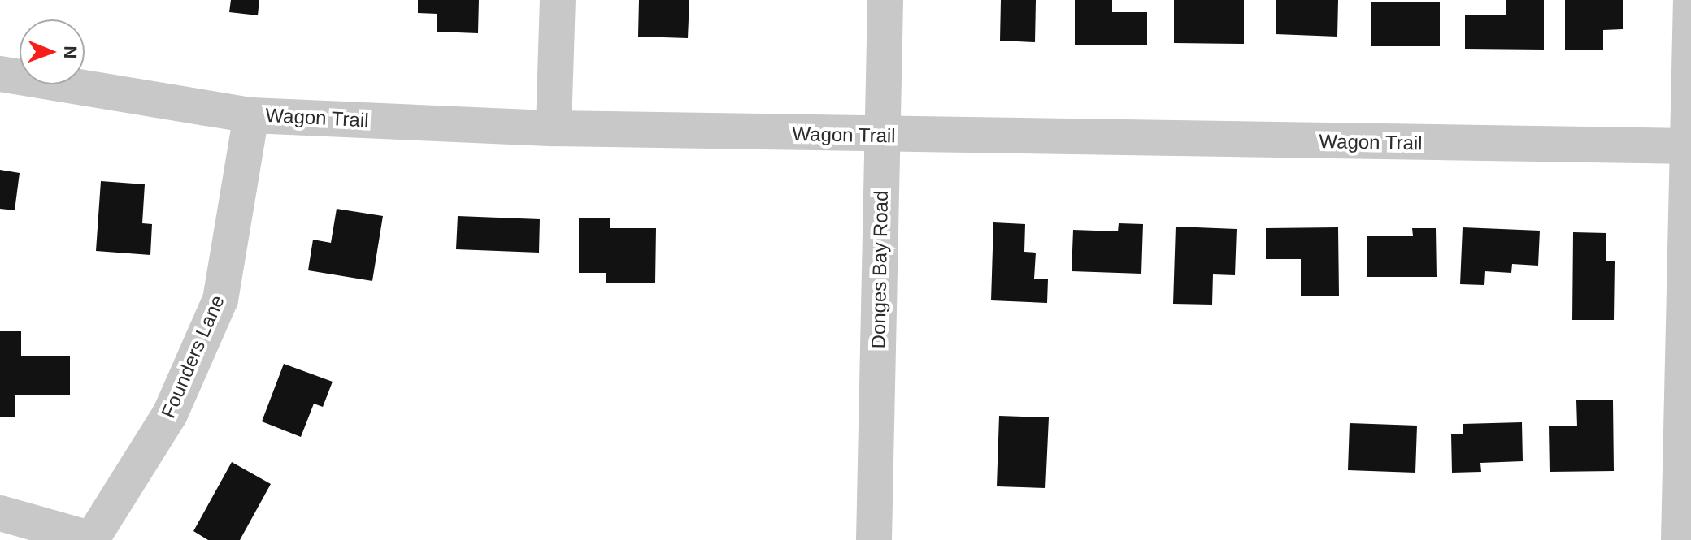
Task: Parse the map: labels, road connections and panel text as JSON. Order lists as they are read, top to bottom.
{
  "streets": {
    "street": ["Wagon Trail", "Donges Bay Road", "Founders Lane"]
  },
  "crossings": [
    ["Wagon Trail", "Donges Bay Road"],
    ["Wagon Trail", "Founders Lane"]
  ],
  "north": "right"
}
